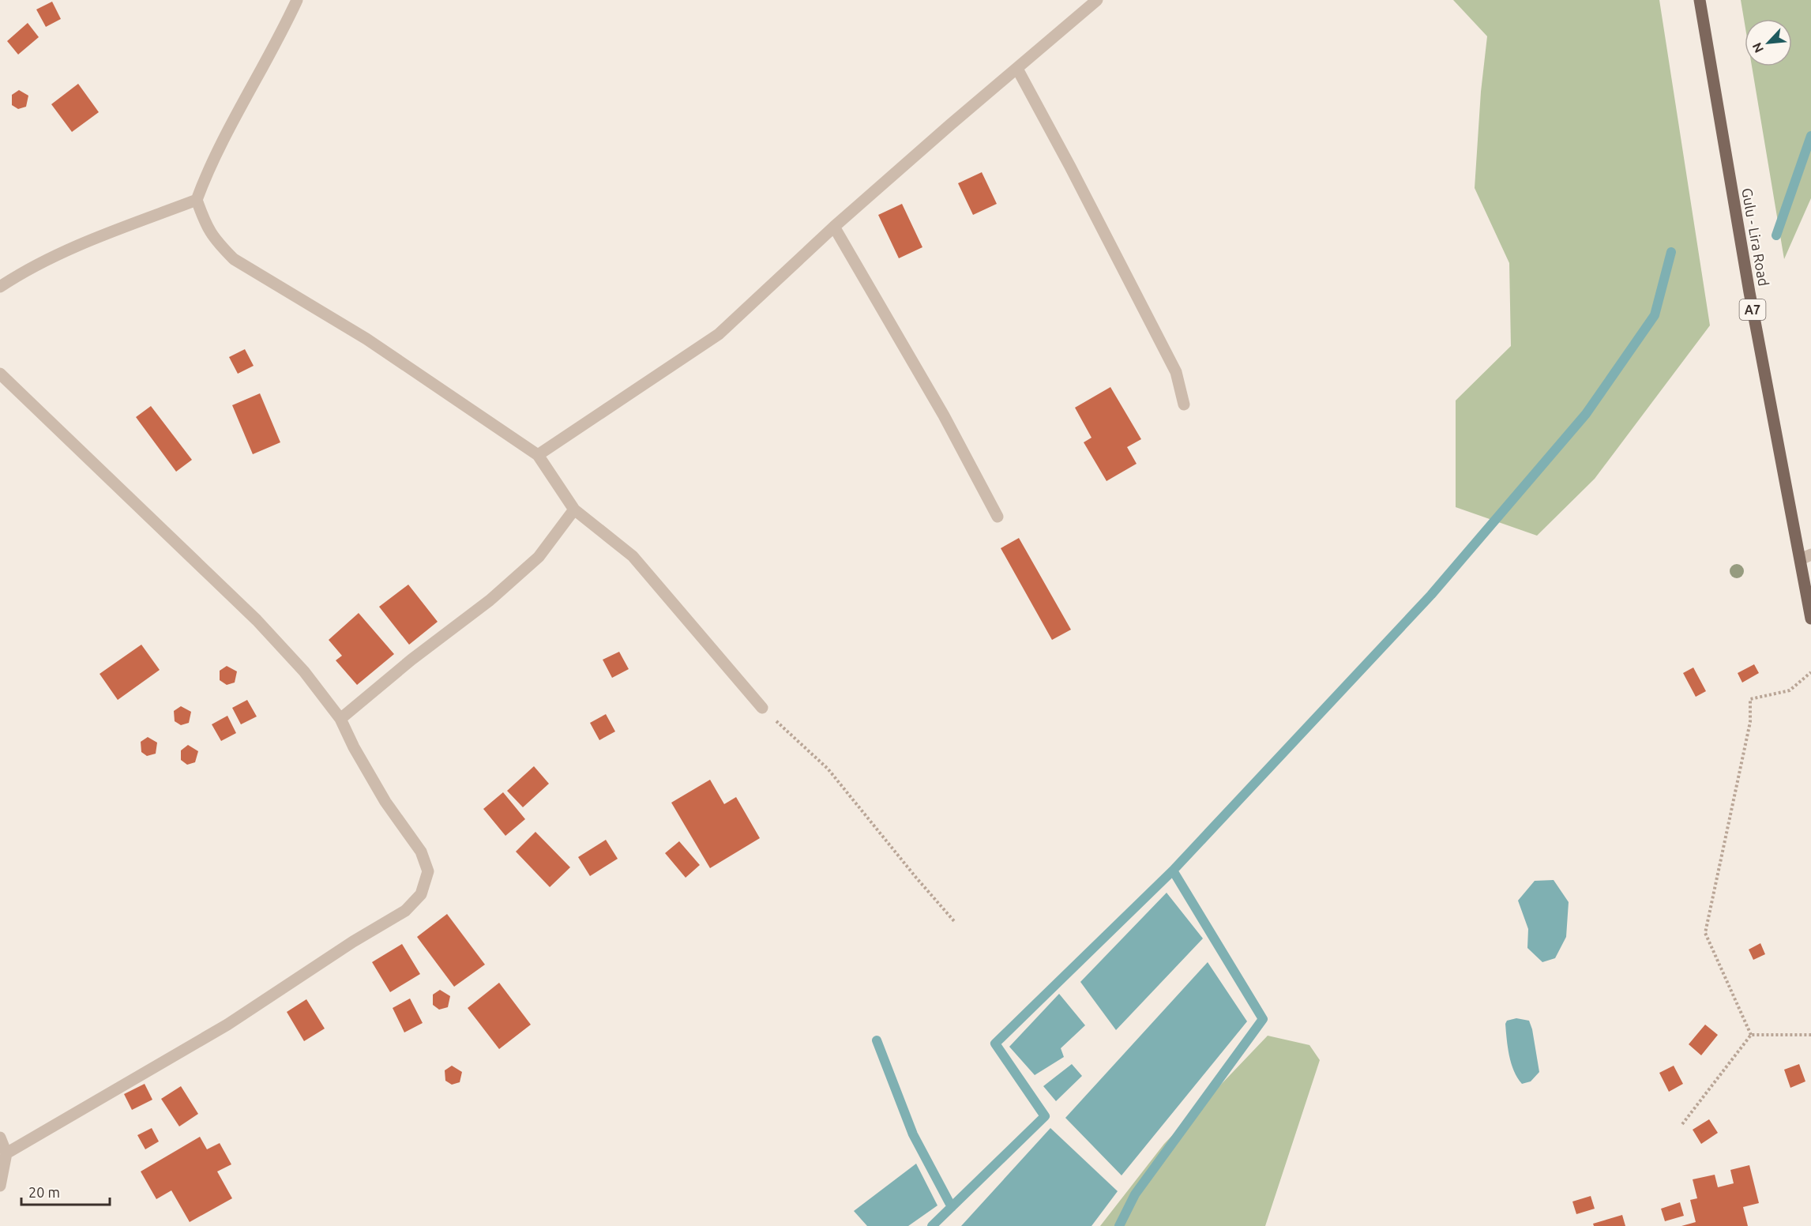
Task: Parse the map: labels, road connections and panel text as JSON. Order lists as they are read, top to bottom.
{
  "streets": {
    "main road": ["Gulu - Lira Road", "A7"]
  },
  "scale_bar": "20 m",
  "north": "bottom left"
}
